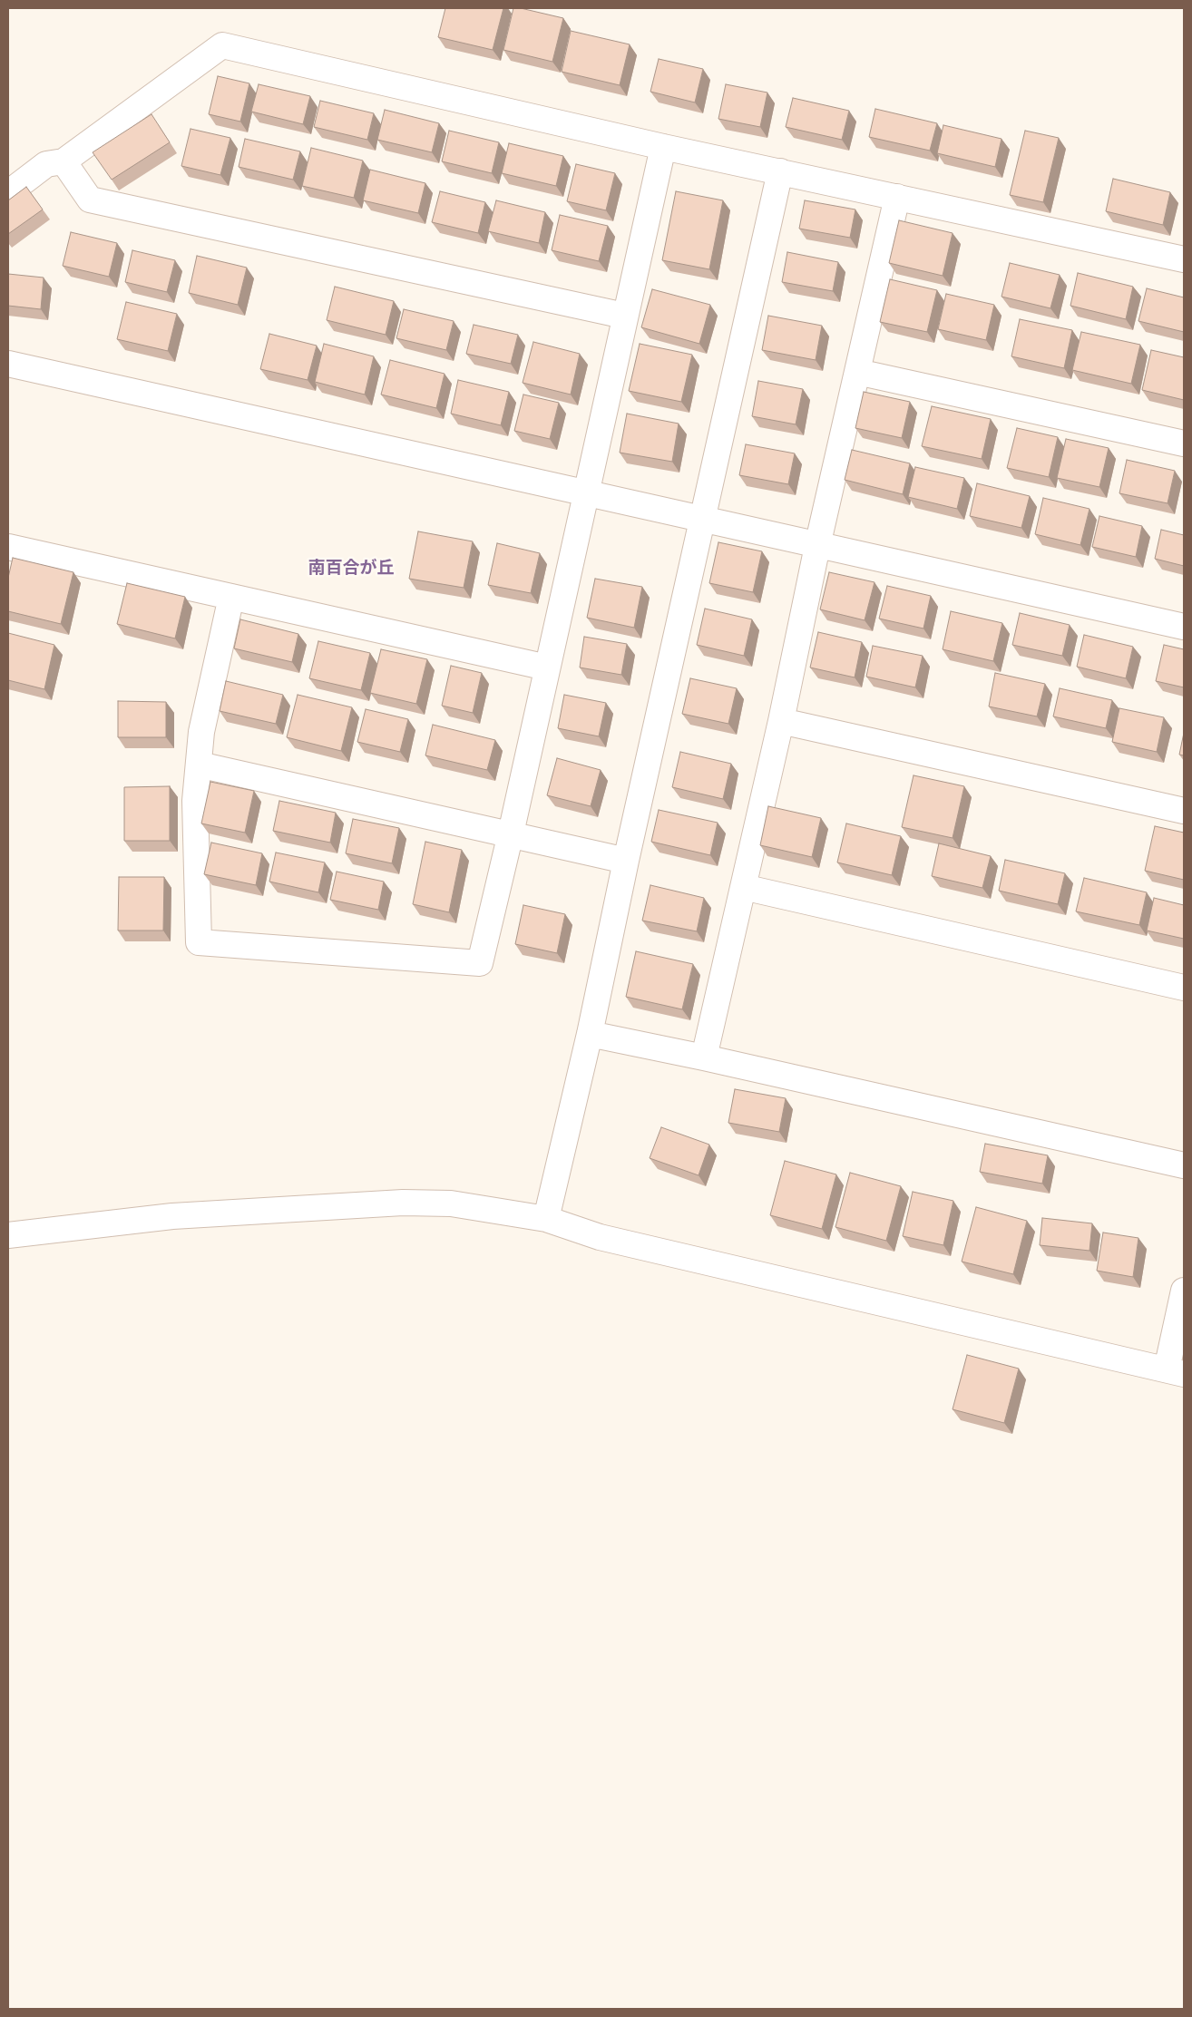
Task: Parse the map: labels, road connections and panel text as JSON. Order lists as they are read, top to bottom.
{
  "districts": ["南百合が丘"]
}
